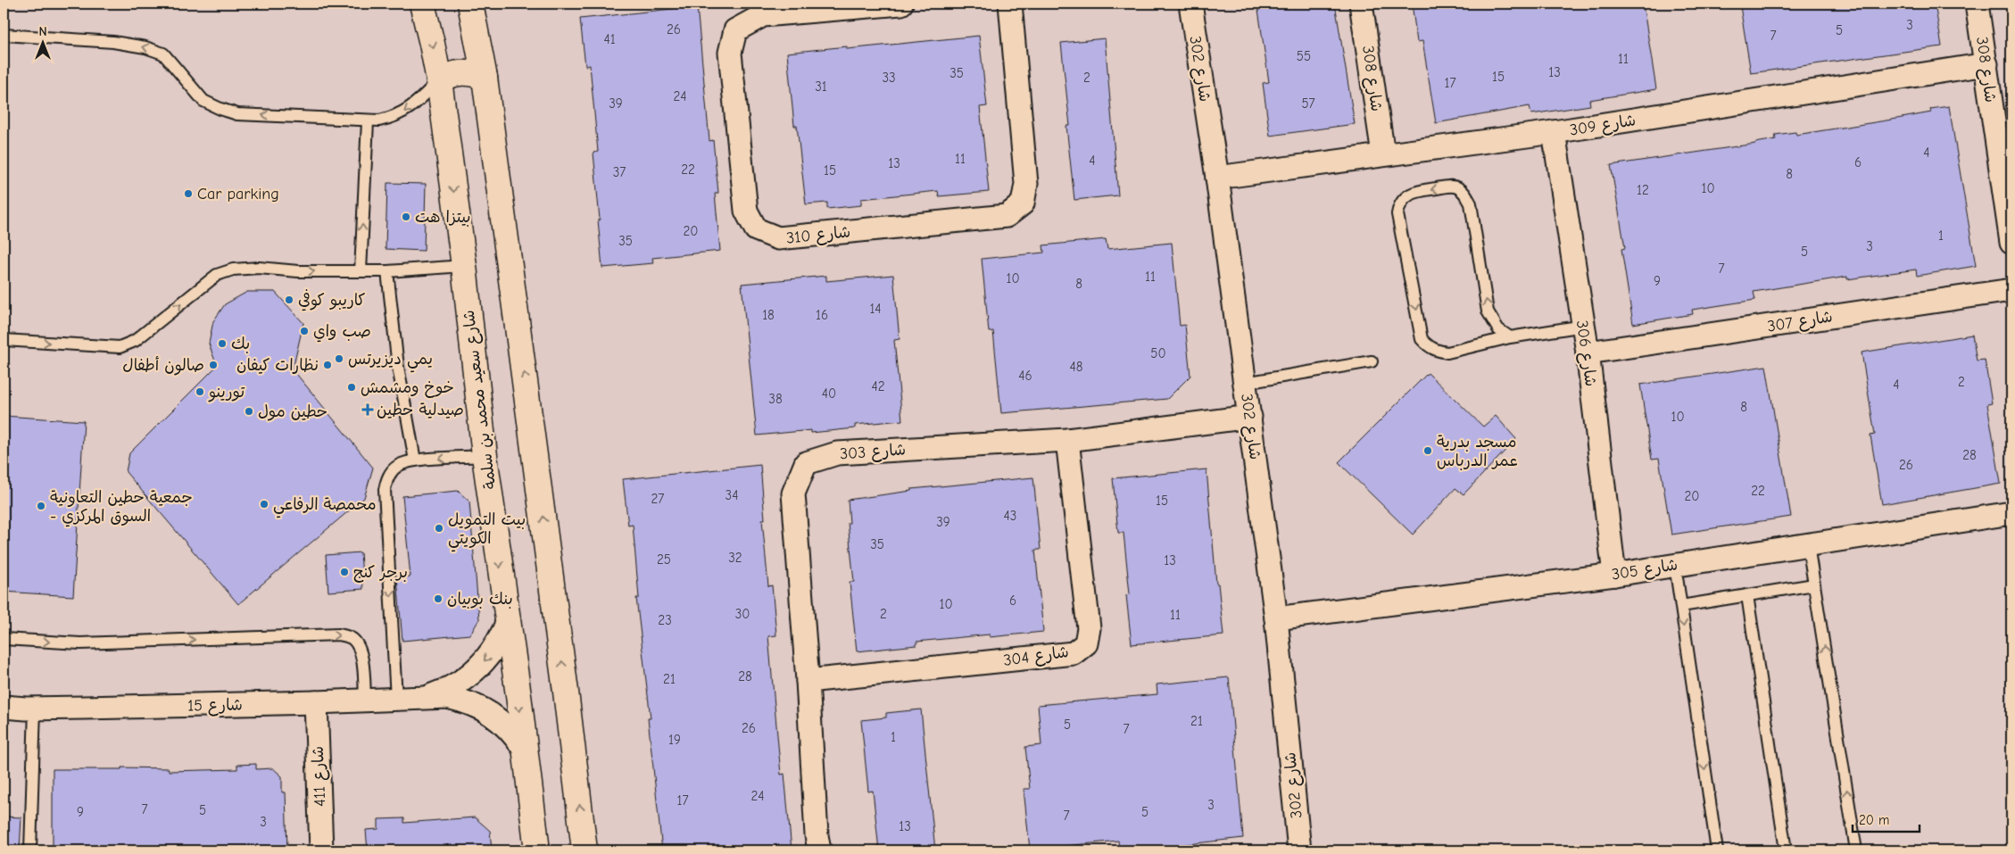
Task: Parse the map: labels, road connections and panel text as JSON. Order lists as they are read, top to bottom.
{
  "streets": {
    "street": [
      "شارع 302",
      "شارع 308",
      "شارع 309",
      "شارع 310",
      "شارع 307",
      "شارع 306",
      "شارع سعيد محمد بن سلمة",
      "شارع 303",
      "شارع 305",
      "شارع 304",
      "شارع 15",
      "شارع 411"
    ]
  },
  "crossings": [
    ["شارع 302", "شارع 309"],
    ["شارع 302", "شارع 303"],
    ["شارع 302", "شارع 305"],
    ["شارع 308", "شارع 309"],
    ["شارع 309", "شارع 306"],
    ["شارع 307", "شارع 306"],
    ["شارع 306", "شارع 305"],
    ["شارع سعيد محمد بن سلمة", "شارع 15"],
    ["شارع 303", "شارع 304"],
    ["شارع 15", "شارع 411"]
  ],
  "places": {
    "other": [
      "Car parking",
      "بيتزا هت",
      "كاريبو كوفي",
      "صب واي",
      "بك",
      "يمي ديزيرتس",
      "صالون أطفال",
      "نظارات كيفان",
      "خوخ ومشمش",
      "تورينو",
      "حطين مول",
      "مسجد بدرية عمر الدرباس",
      "محمصة الرفاعي",
      "جمعية حطين التعاونية - السوق المركزي",
      "بيت التمويل الكويتي",
      "برجر كنج",
      "بنك بوبيان"
    ],
    "health": ["صيدلية حطين"]
  },
  "house_numbers": [
    "3",
    "26",
    "5",
    "7",
    "41",
    "55",
    "11",
    "13",
    "35",
    "15",
    "33",
    "2",
    "17",
    "31",
    "24",
    "39",
    "57",
    "4",
    "11",
    "4",
    "6",
    "13",
    "22",
    "15",
    "37",
    "8",
    "10",
    "12",
    "20",
    "1",
    "35",
    "3",
    "5",
    "7",
    "11",
    "10",
    "9",
    "8",
    "14",
    "18",
    "16",
    "50",
    "48",
    "46",
    "2",
    "4",
    "42",
    "40",
    "38",
    "8",
    "10",
    "28",
    "26",
    "22",
    "34",
    "20",
    "27",
    "15",
    "43",
    "39",
    "35",
    "32",
    "25",
    "13",
    "6",
    "10",
    "30",
    "2",
    "11",
    "23",
    "28",
    "21",
    "21",
    "5",
    "26",
    "7",
    "1",
    "19",
    "24",
    "17",
    "3",
    "7",
    "5",
    "9",
    "5",
    "7",
    "3",
    "13"
  ],
  "scale_bar": "20 m",
  "north": "top"
}
